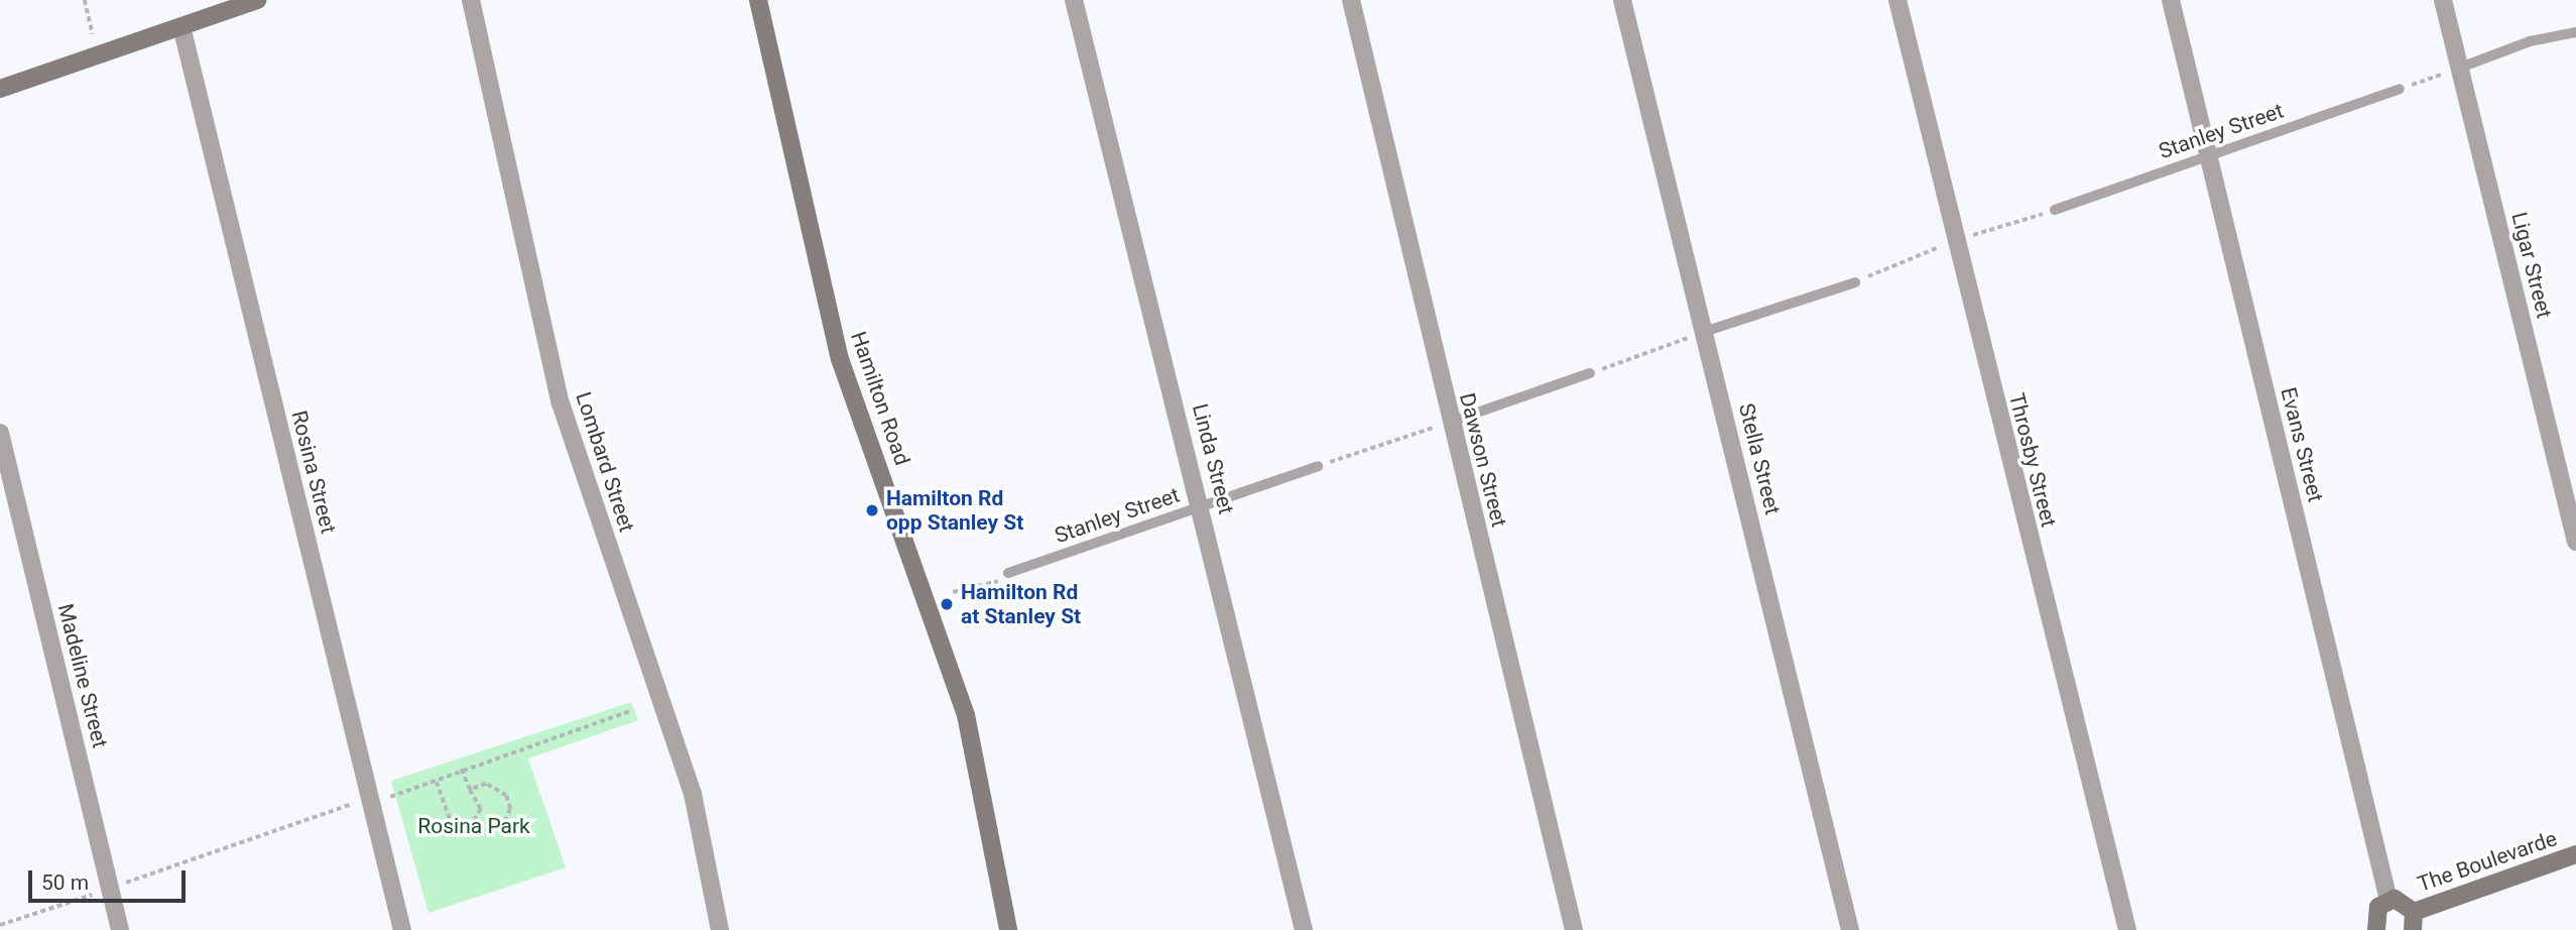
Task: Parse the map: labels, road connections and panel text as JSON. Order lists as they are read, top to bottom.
{
  "streets": {
    "main road": ["Hamilton Road", "The Boulevarde"],
    "street": [
      "Ligar Street",
      "Evans Street",
      "Linda Street",
      "Stella Street",
      "Dawson Street",
      "Throsby Street",
      "Lombard Street",
      "Rosina Street",
      "Madeline Street"
    ],
    "lane": ["Stanley Street"]
  },
  "crossings": [
    ["Stanley Street", "Evans Street"],
    ["Stanley Street", "Linda Street"]
  ],
  "parks": ["Rosina Park"],
  "places": ["Hamilton Rd opp Stanley St", "Hamilton Rd at Stanley St"],
  "scale_bar": "50 m"
}
